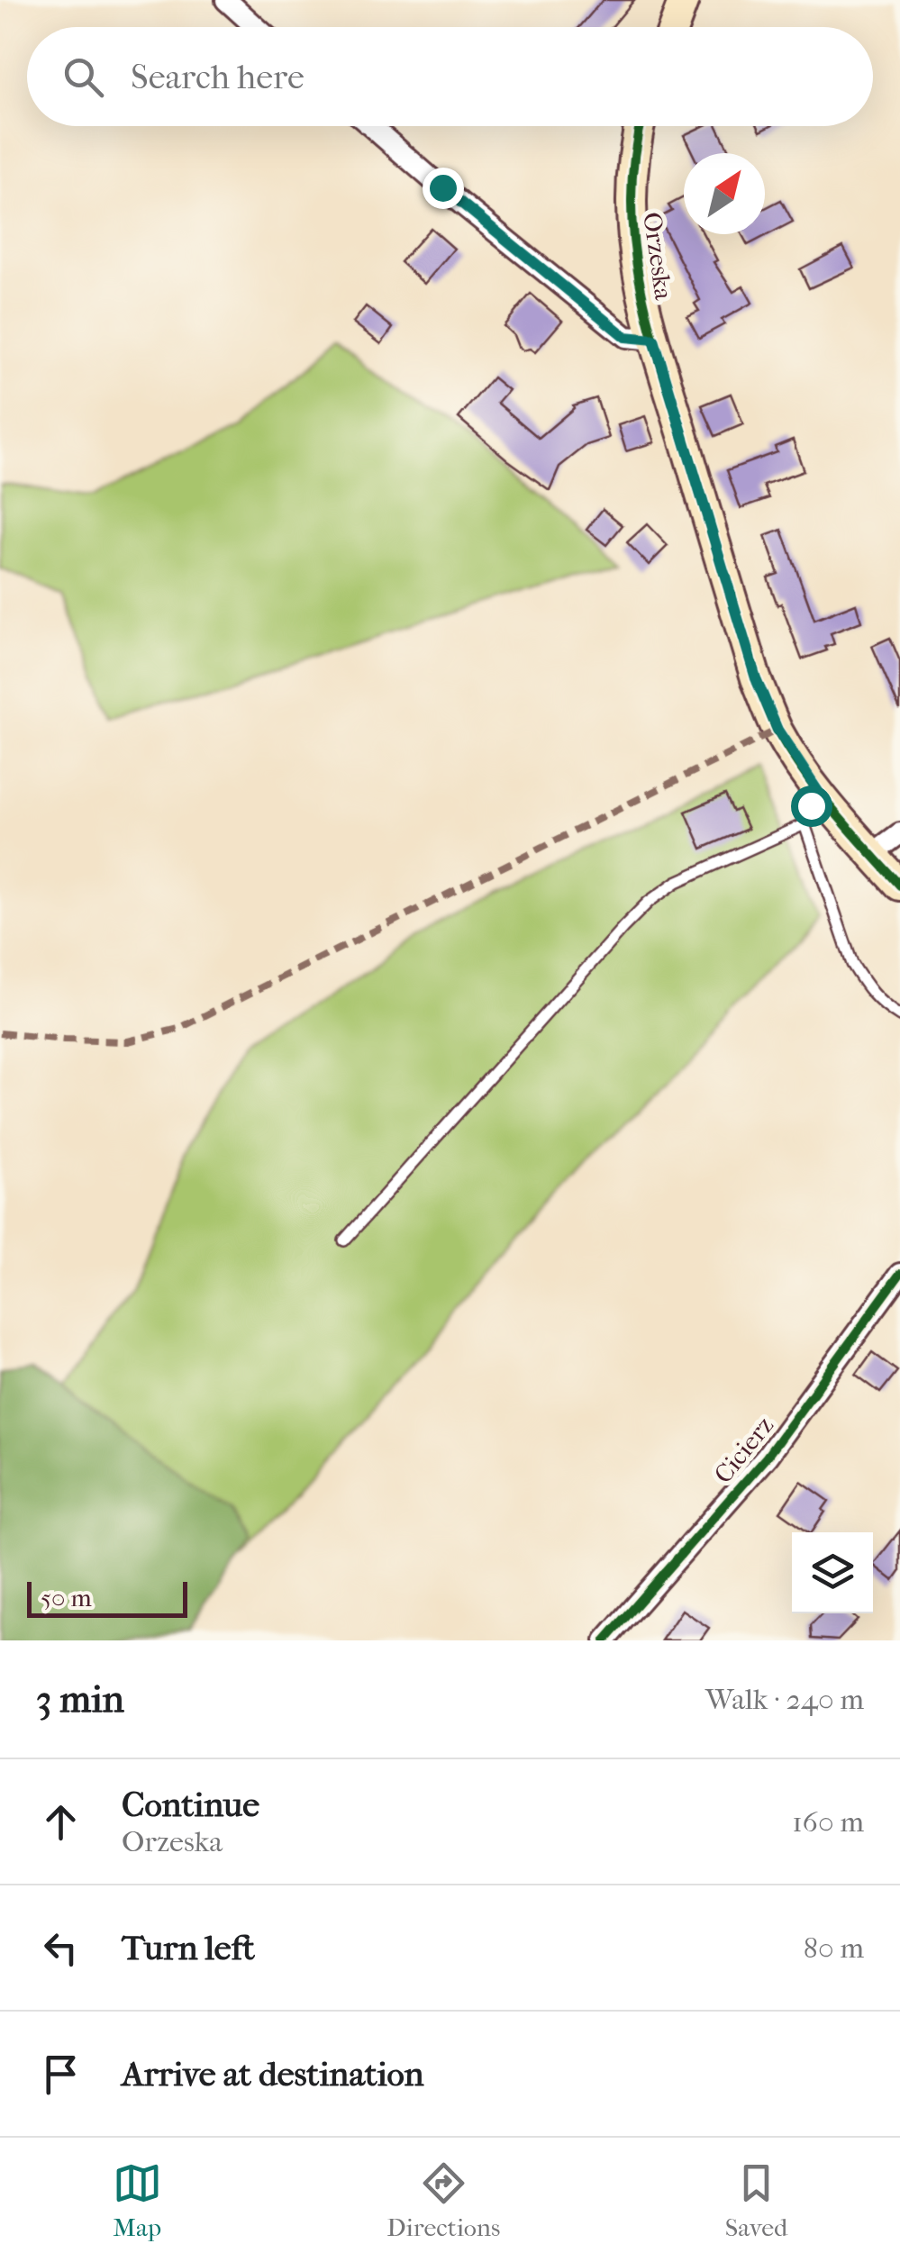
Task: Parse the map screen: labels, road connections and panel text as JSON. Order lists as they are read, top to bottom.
{
  "streets": {
    "street": ["Orzeska", "Cicierz"]
  },
  "scale_bar": "50 m",
  "north": "top right",
  "page": {
    "search": "Search here",
    "scale": "50 m",
    "heading": ["3 min", "Walk · 240 m"],
    "list": [
      ["Continue", "Orzeska", "160 m"],
      ["Turn left", "80 m"],
      "Arrive at destination"
    ],
    "nav": ["Map", "Directions", "Saved"]
  }
}
